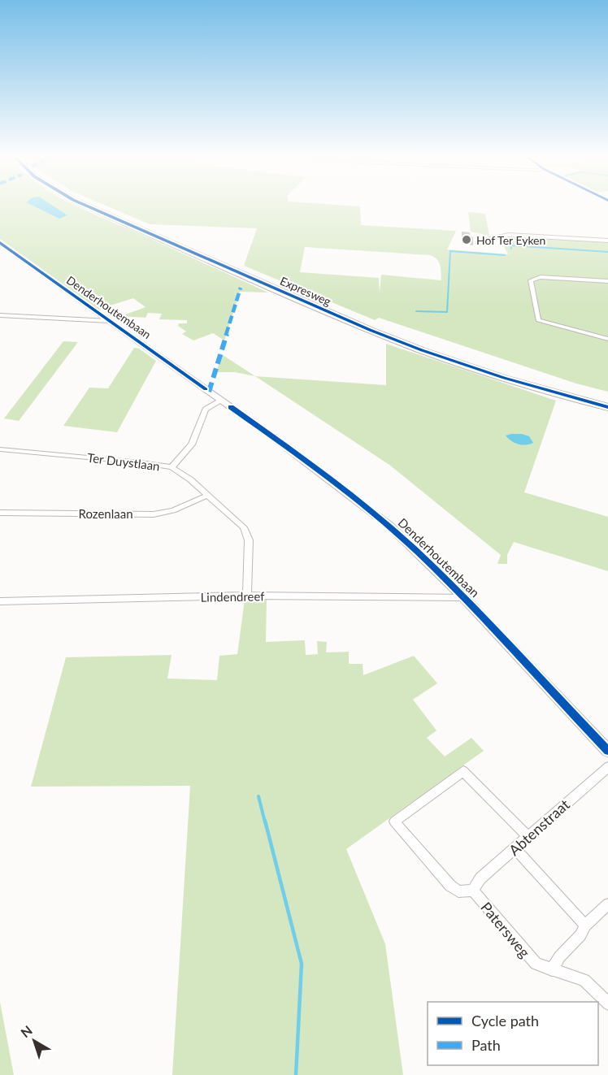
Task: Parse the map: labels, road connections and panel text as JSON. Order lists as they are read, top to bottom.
{
  "streets": {
    "highway": ["Expresweg"],
    "street": [
      "Denderhoutembaan",
      "Ter Duystlaan",
      "Rozenlaan",
      "Lindendreef",
      "Abtenstraat",
      "Patersweg"
    ]
  },
  "crossings": [
    ["Denderhoutembaan", "Lindendreef"],
    ["Ter Duystlaan", "Rozenlaan"],
    ["Ter Duystlaan", "Lindendreef"],
    ["Abtenstraat", "Patersweg"]
  ],
  "places": ["Hof Ter Eyken"],
  "legend": ["Cycle path", "Path"],
  "north": "top left"
}
